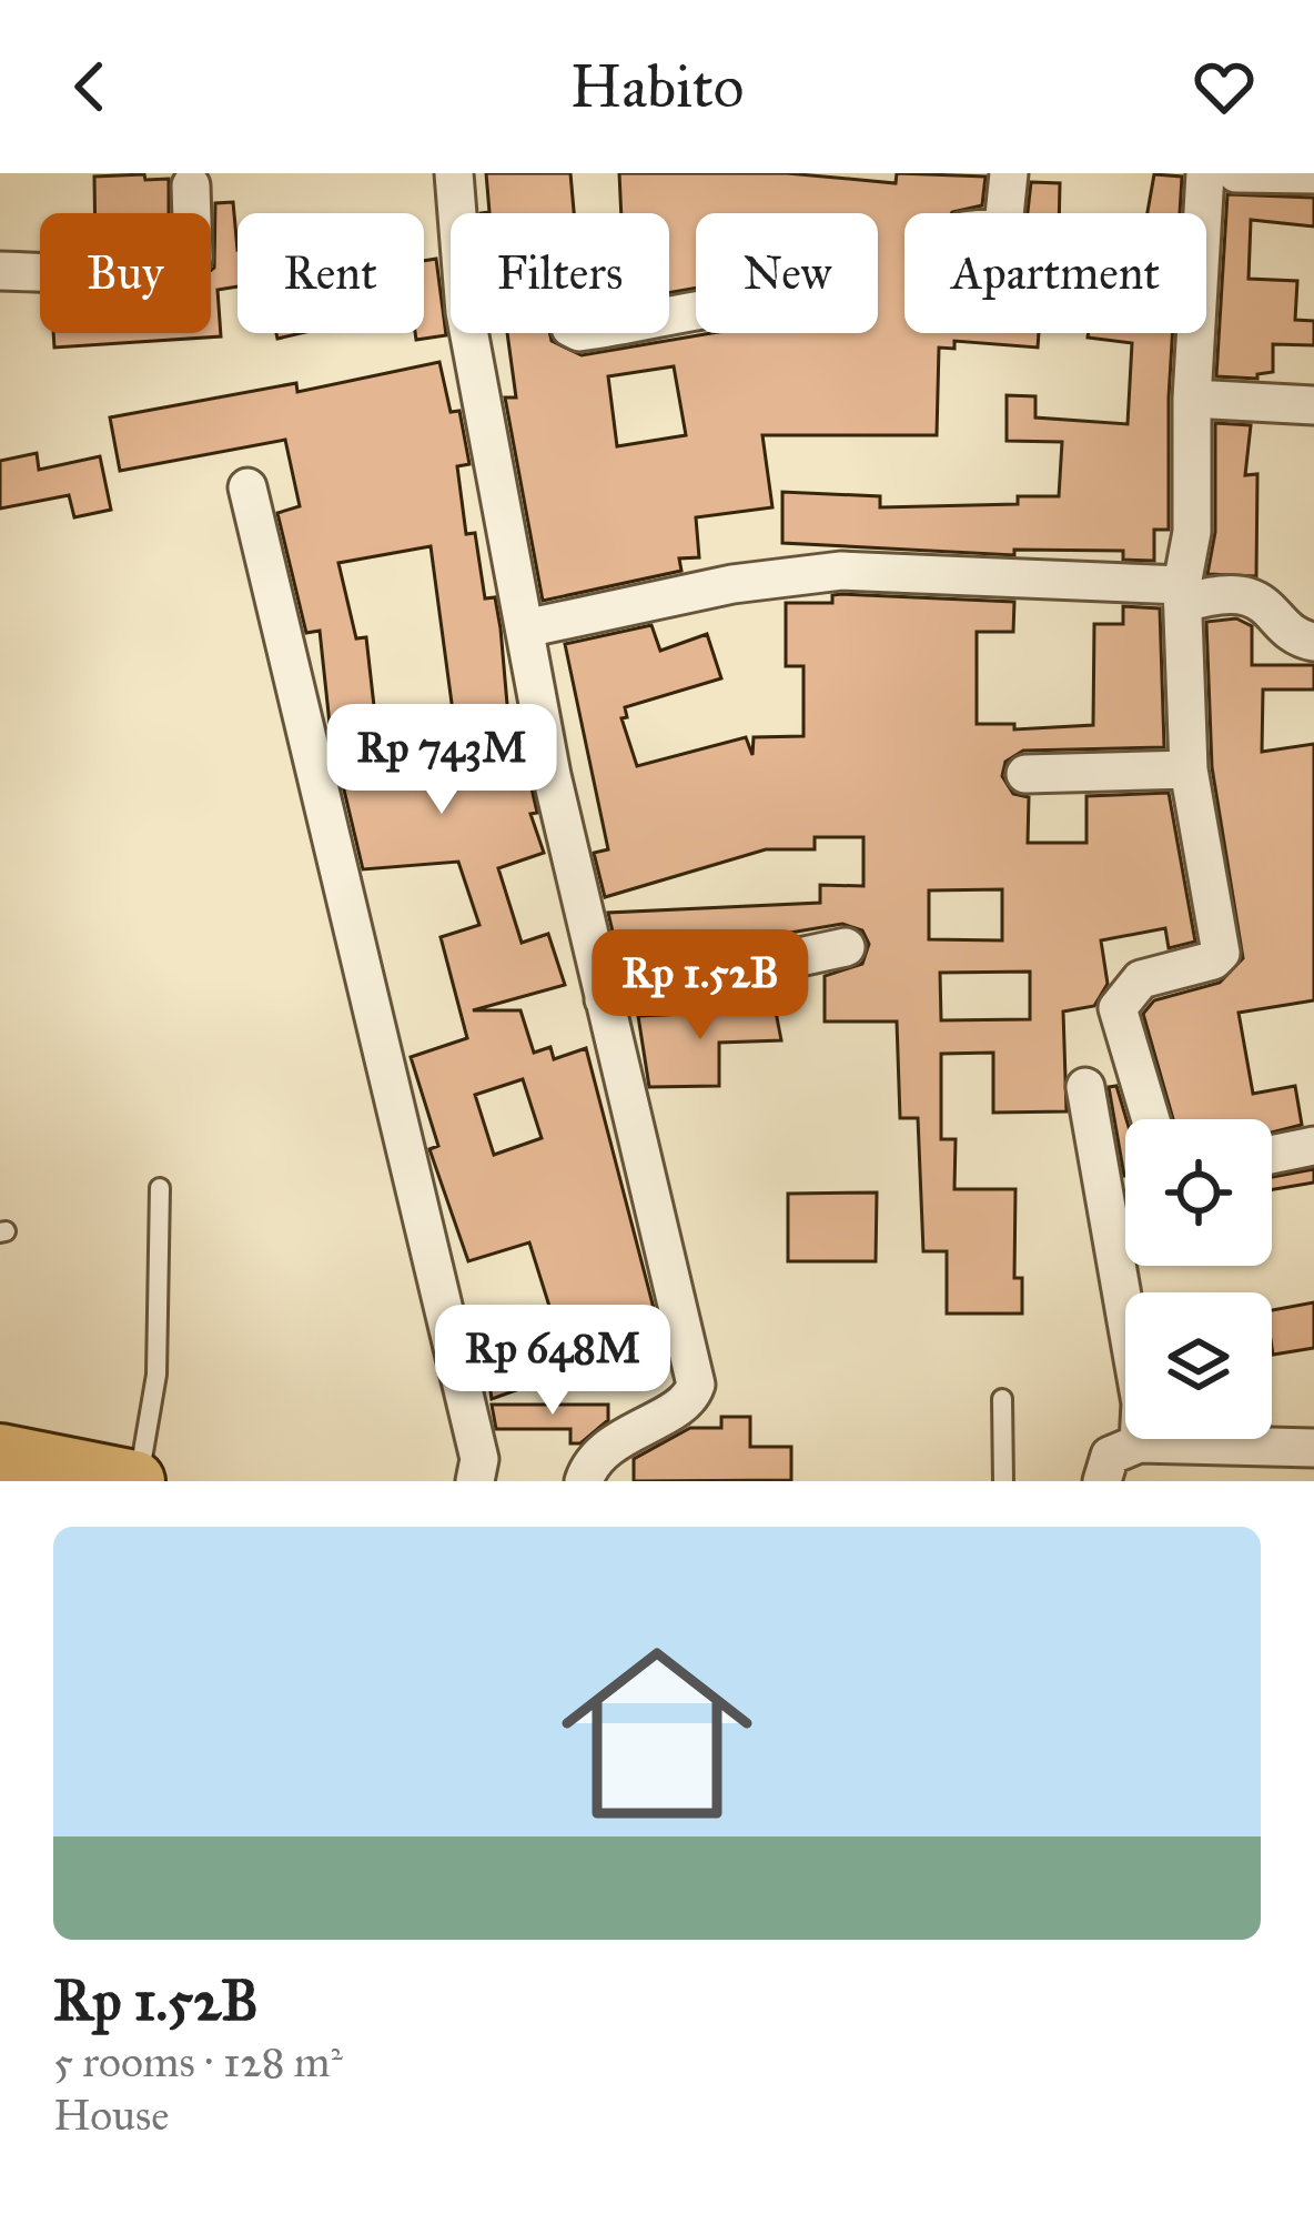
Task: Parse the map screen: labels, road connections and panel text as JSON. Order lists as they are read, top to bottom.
{
  "page": {
    "header": "Habito",
    "chip": [
      "Buy",
      "Rent",
      "Filters",
      "New",
      "Apartment"
    ],
    "price": ["Rp 743M", "Rp 1.52B", "Rp 648M"],
    "list": [
      {
        "name": "Rp 1.52B",
        "note": "5 rooms · 128 m² · House"
      }
    ]
  }
}
